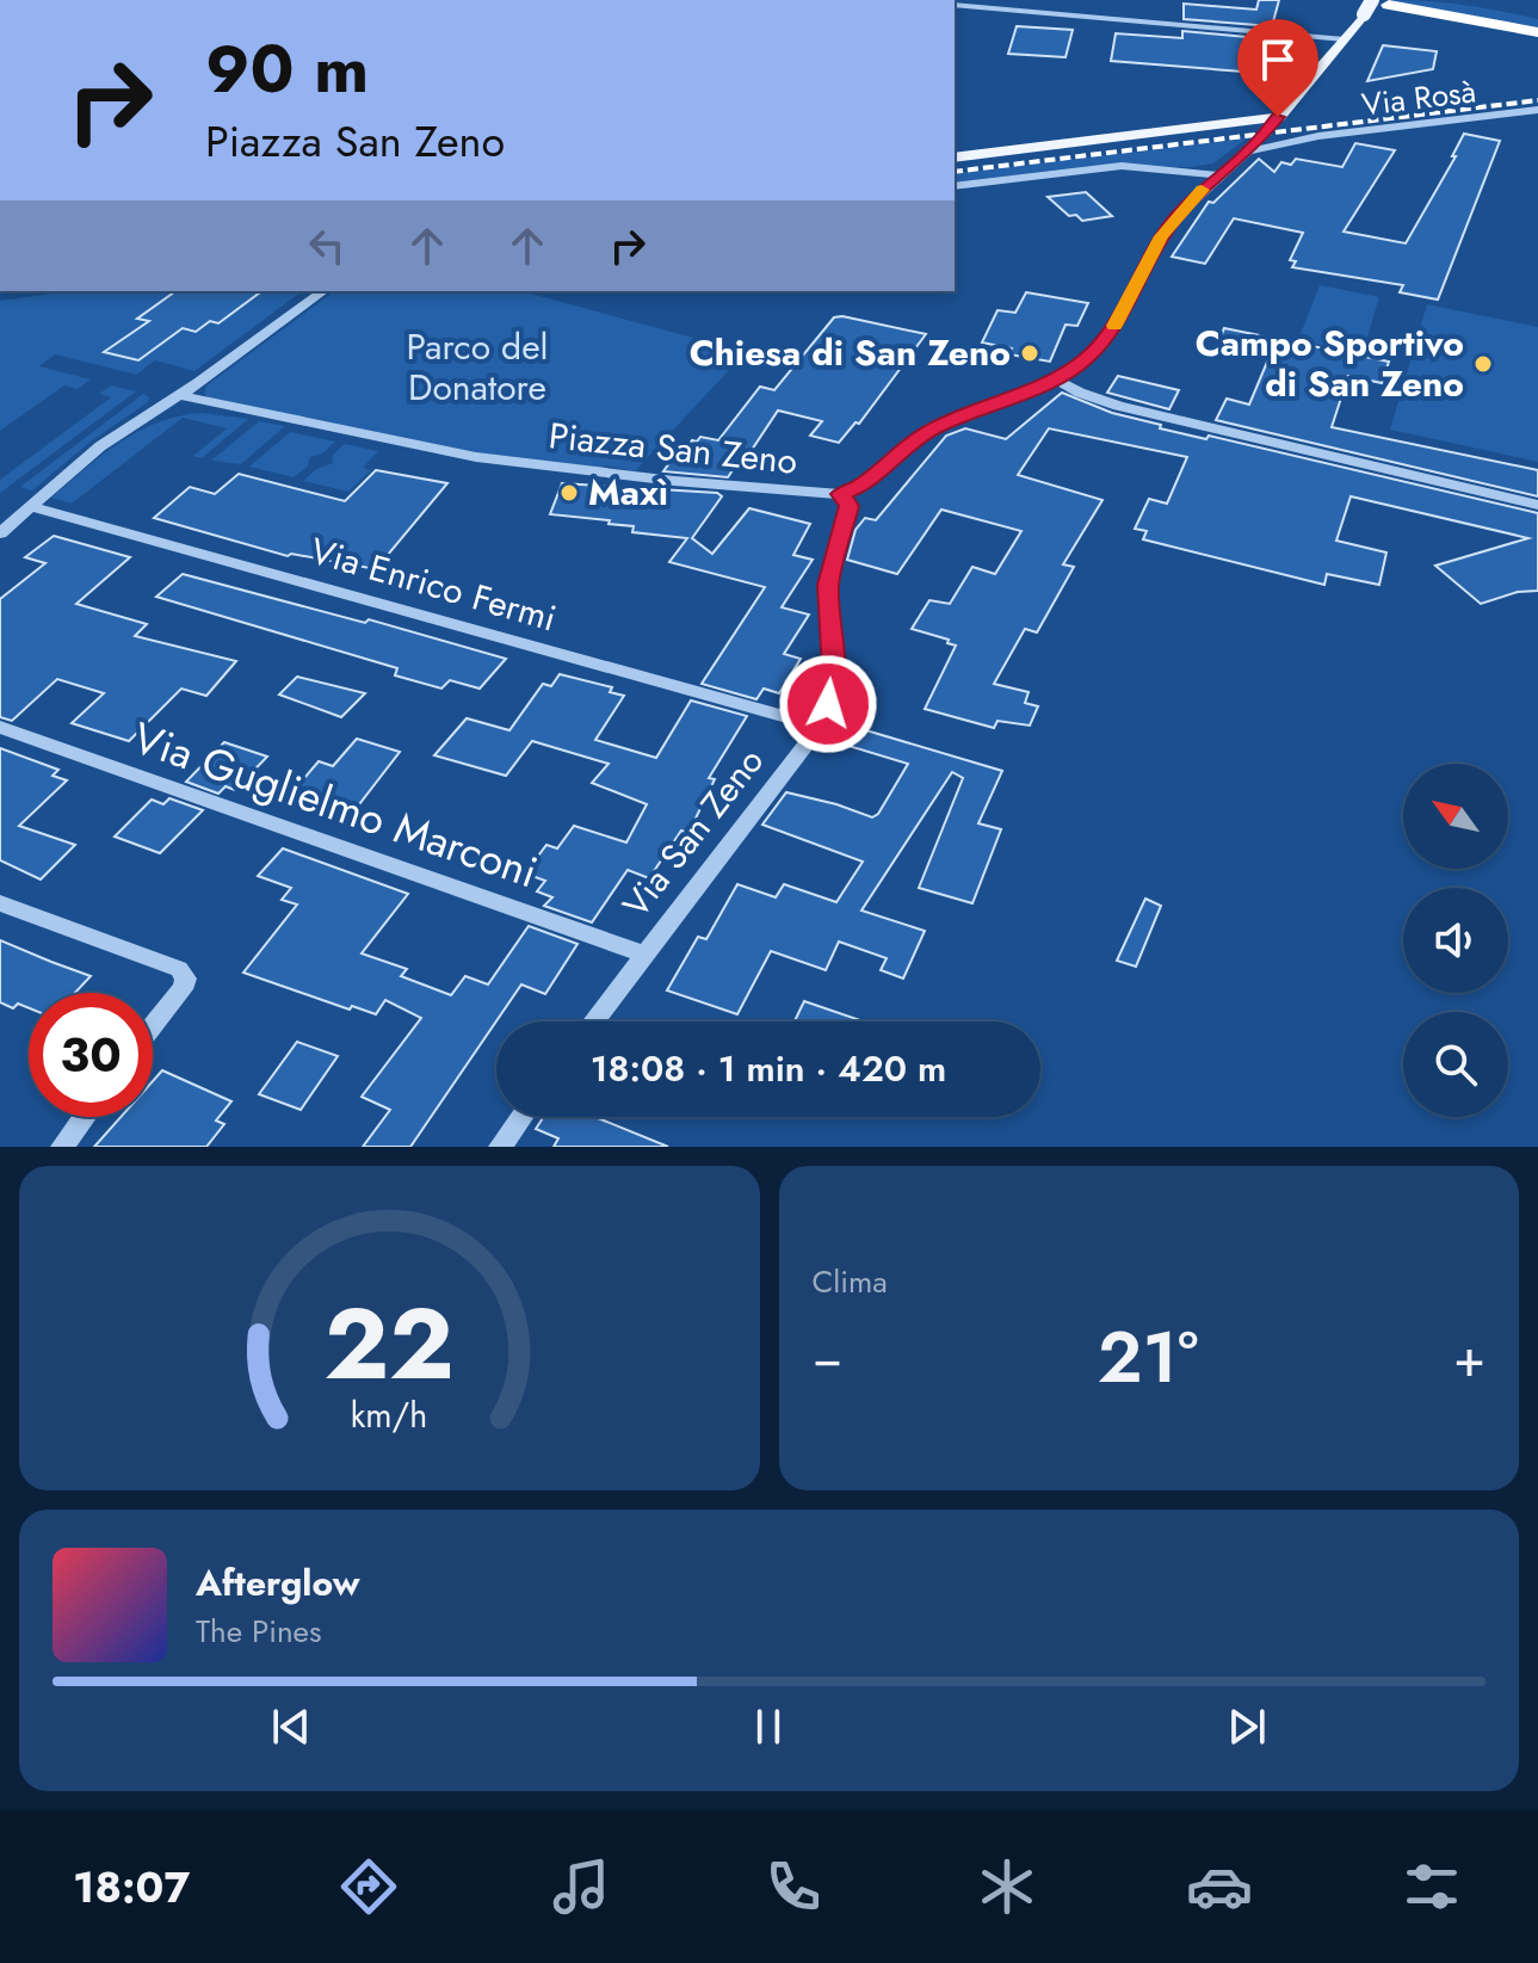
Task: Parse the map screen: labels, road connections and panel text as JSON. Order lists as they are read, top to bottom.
{
  "streets": {
    "street": [
      "Via Rosà",
      "Piazza San Zeno",
      "Via Enrico Fermi",
      "Via Guglielmo Marconi",
      "Via San Zeno"
    ]
  },
  "crossings": [
    ["Via Rosà", "Piazza San Zeno"],
    ["Piazza San Zeno", "Via San Zeno"],
    ["Via Enrico Fermi", "Via San Zeno"],
    ["Via Guglielmo Marconi", "Via San Zeno"]
  ],
  "parks": ["Parco del Donatore"],
  "places": ["Chiesa di San Zeno", "Campo Sportivo di San Zeno", "Maxì"],
  "north": "top left",
  "page": {
    "turn": ["90 m", "Piazza San Zeno"],
    "limit": "30",
    "trip": "18:08 · 1 min · 420 m",
    "tile": "Clima",
    "heat": ["−", "21°", "+"],
    "song": ["Afterglow", "The Pines"],
    "tabs": "18:07",
    "gauge": ["22", "km/h"]
  }
}
